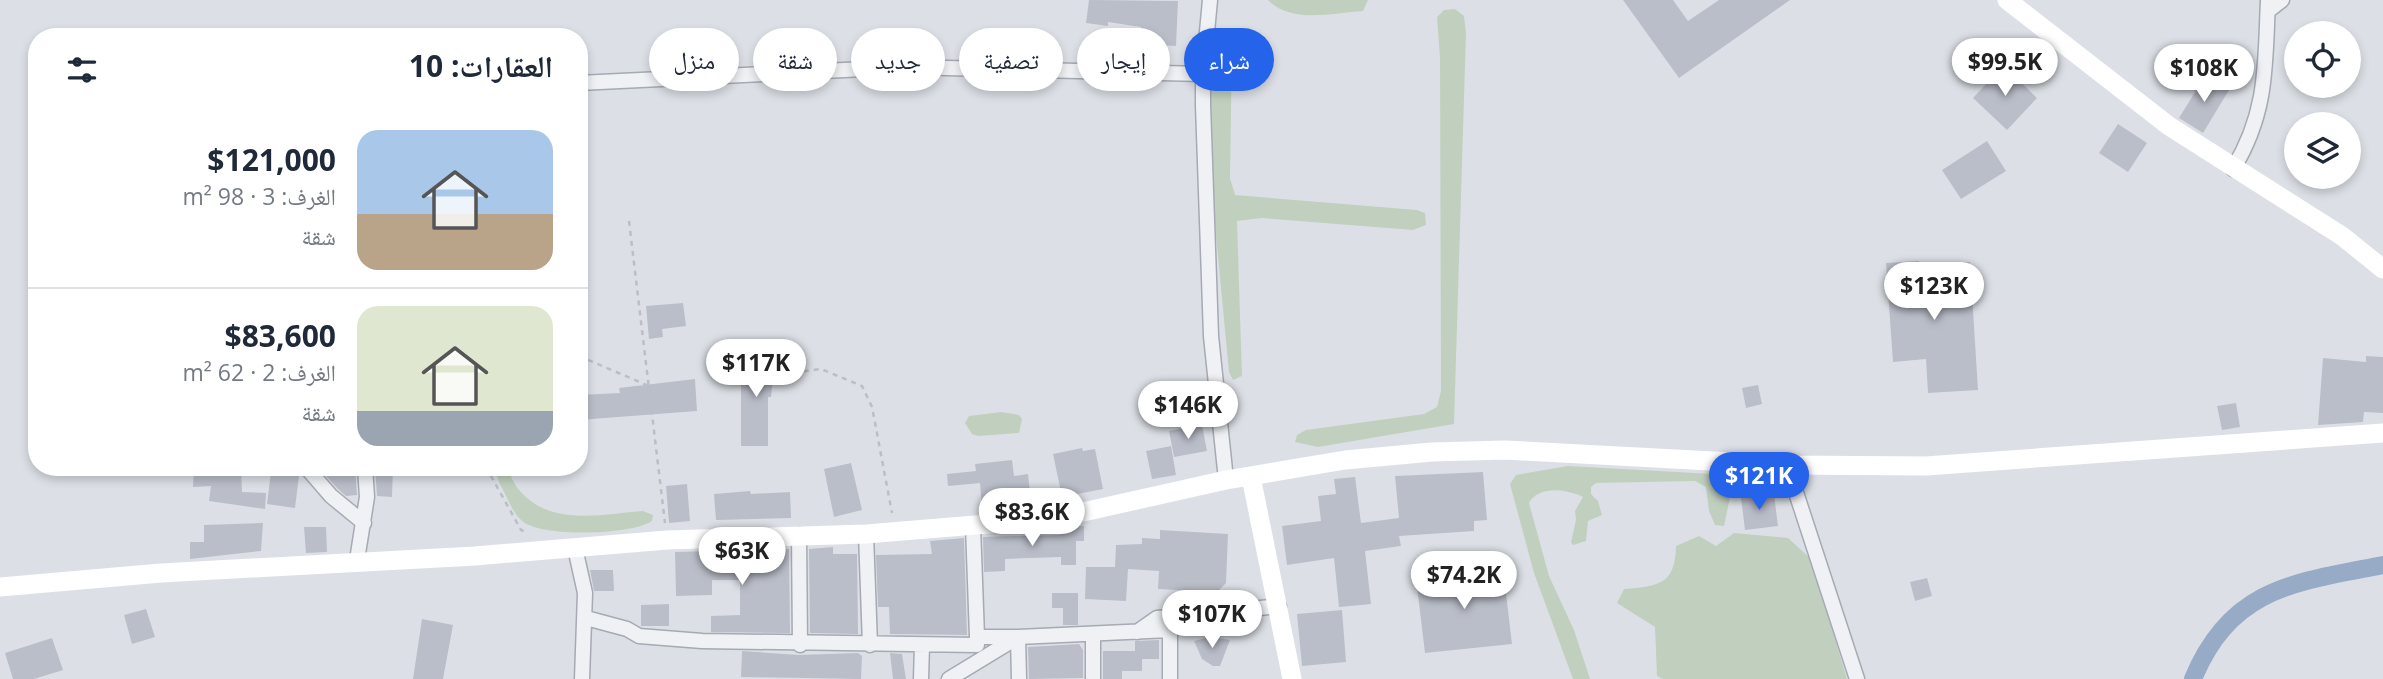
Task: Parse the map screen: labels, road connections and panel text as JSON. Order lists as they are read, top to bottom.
{
  "page": {
    "chip": [
      "شراء",
      "إيجار",
      "تصفية",
      "جديد",
      "شقة",
      "منزل"
    ],
    "heading": "العقارات: 10",
    "price": [
      "$99.5K",
      "$108K",
      "$123K",
      "$117K",
      "$146K",
      "$121K",
      "$83.6K",
      "$63K",
      "$74.2K",
      "$107K"
    ],
    "list": [
      {
        "name": "$121,000",
        "note": "الغرف: 3 · 98 m² · شقة"
      },
      {
        "name": "$83,600",
        "note": "الغرف: 2 · 62 m² · شقة"
      }
    ]
  }
}
